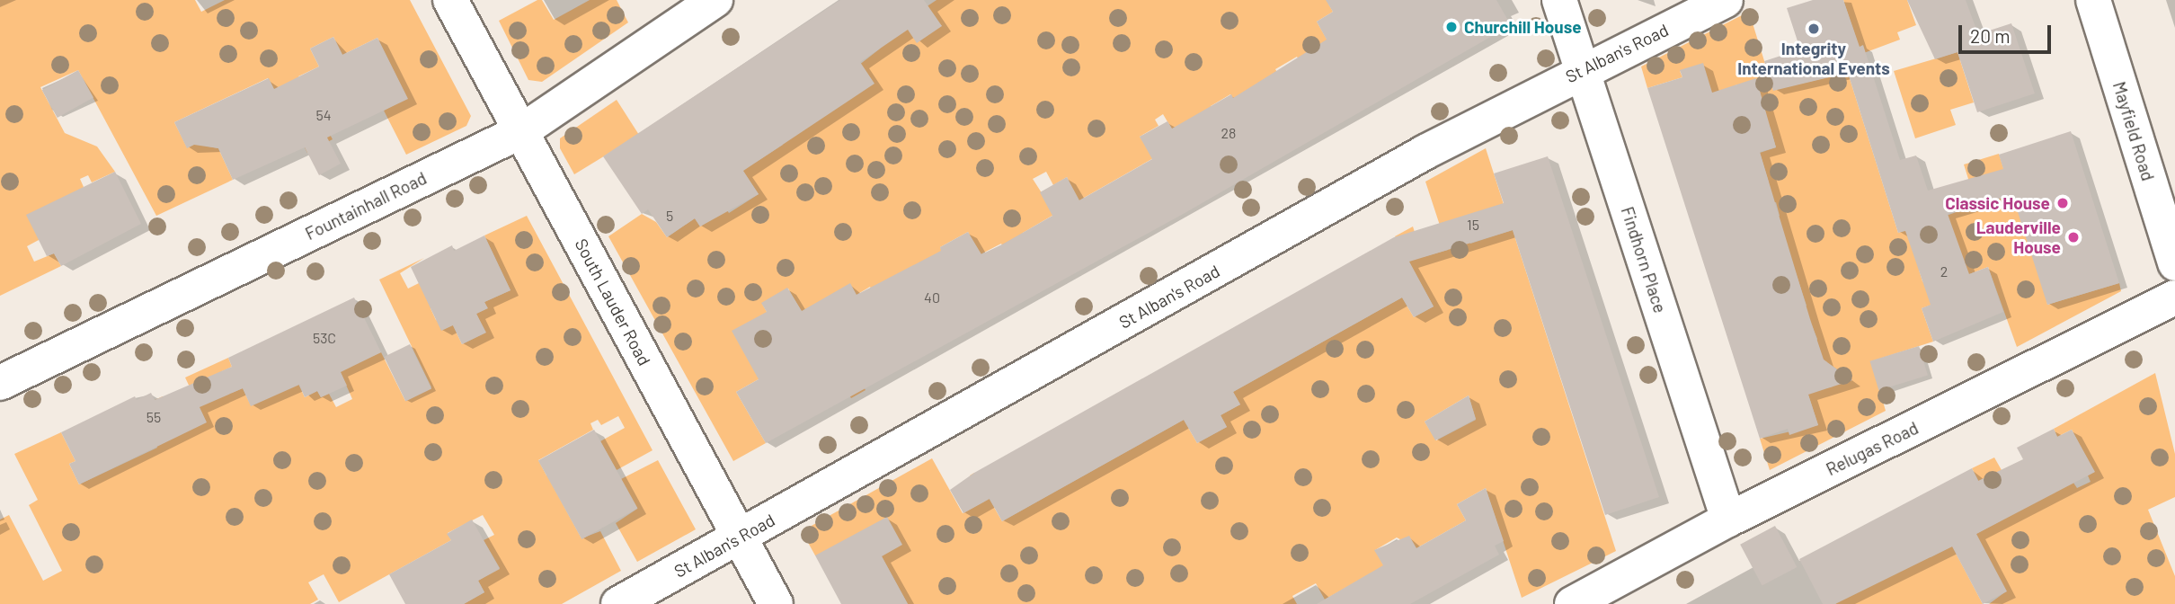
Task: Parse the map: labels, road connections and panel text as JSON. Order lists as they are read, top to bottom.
{
  "streets": {
    "street": [
      "St Alban's Road",
      "Mayfield Road",
      "Fountainhall Road",
      "Findhorn Place",
      "South Lauder Road",
      "Relugas Road"
    ]
  },
  "crossings": [
    ["St Alban's Road", "Findhorn Place"],
    ["St Alban's Road", "South Lauder Road"],
    ["Fountainhall Road", "South Lauder Road"],
    ["Findhorn Place", "Relugas Road"]
  ],
  "places": [
    "Churchill House",
    "Integrity International Events",
    "Classic House",
    "Lauderville House"
  ],
  "house_numbers": [
    "54",
    "28",
    "5",
    "15",
    "2",
    "40",
    "53C",
    "55"
  ],
  "scale_bar": "20 m"
}
